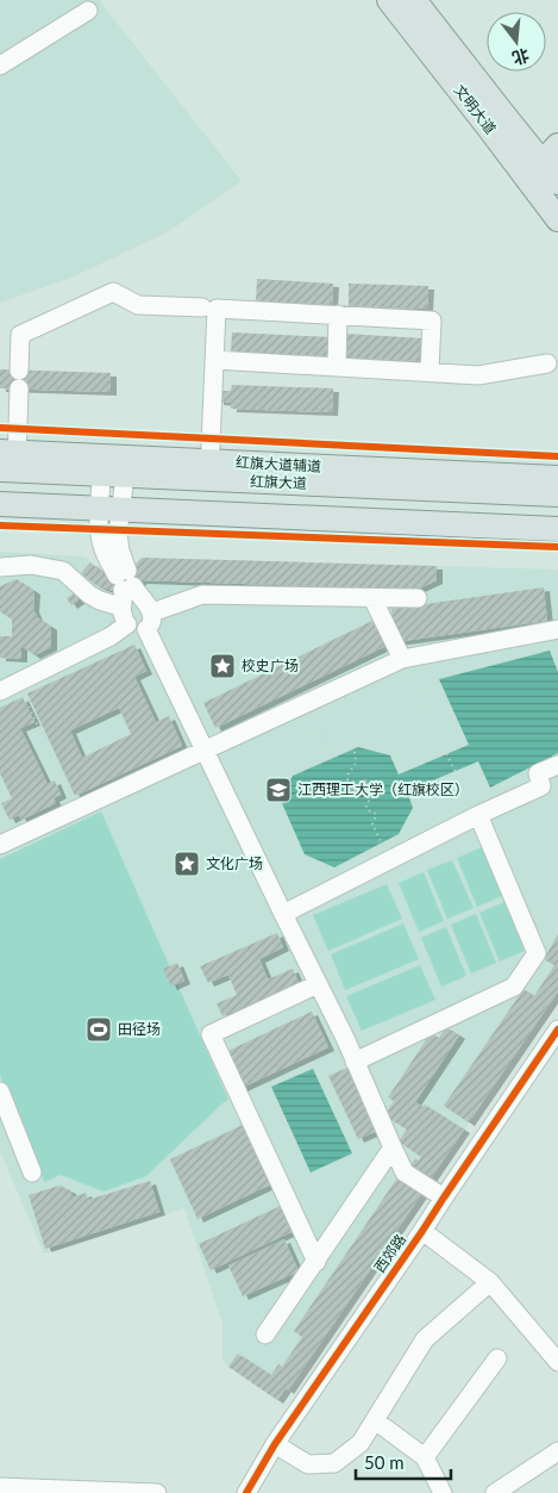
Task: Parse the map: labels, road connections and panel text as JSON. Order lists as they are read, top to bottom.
{
  "streets": {
    "main road": ["文明大道", "红旗大道辅道", "红旗大道"],
    "street": ["西郊路"]
  },
  "crossings": [
    ["红旗大道辅道", "红旗大道"]
  ],
  "places": {
    "place": ["校史广场", "文化广场"],
    "school or university": ["江西理工大学（红旗校区）"],
    "sports": ["田径场"]
  },
  "scale_bar": "50 m",
  "north": "bottom"
}
